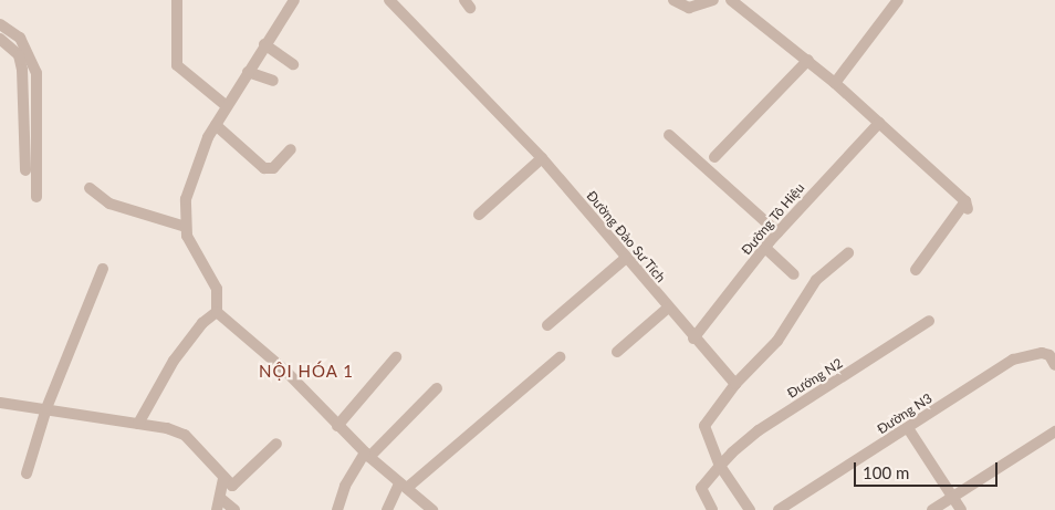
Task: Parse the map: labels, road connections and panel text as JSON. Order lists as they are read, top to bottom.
{
  "streets": {
    "street": [
      "Đường Tô Hiệu",
      "Đường Đào Sư Tích",
      "Đướng N2",
      "Đường N3"
    ]
  },
  "crossings": [
    ["Đường Tô Hiệu", "Đường Đào Sư Tích"]
  ],
  "districts": ["NỘI HÓA 1"],
  "scale_bar": "100 m"
}
